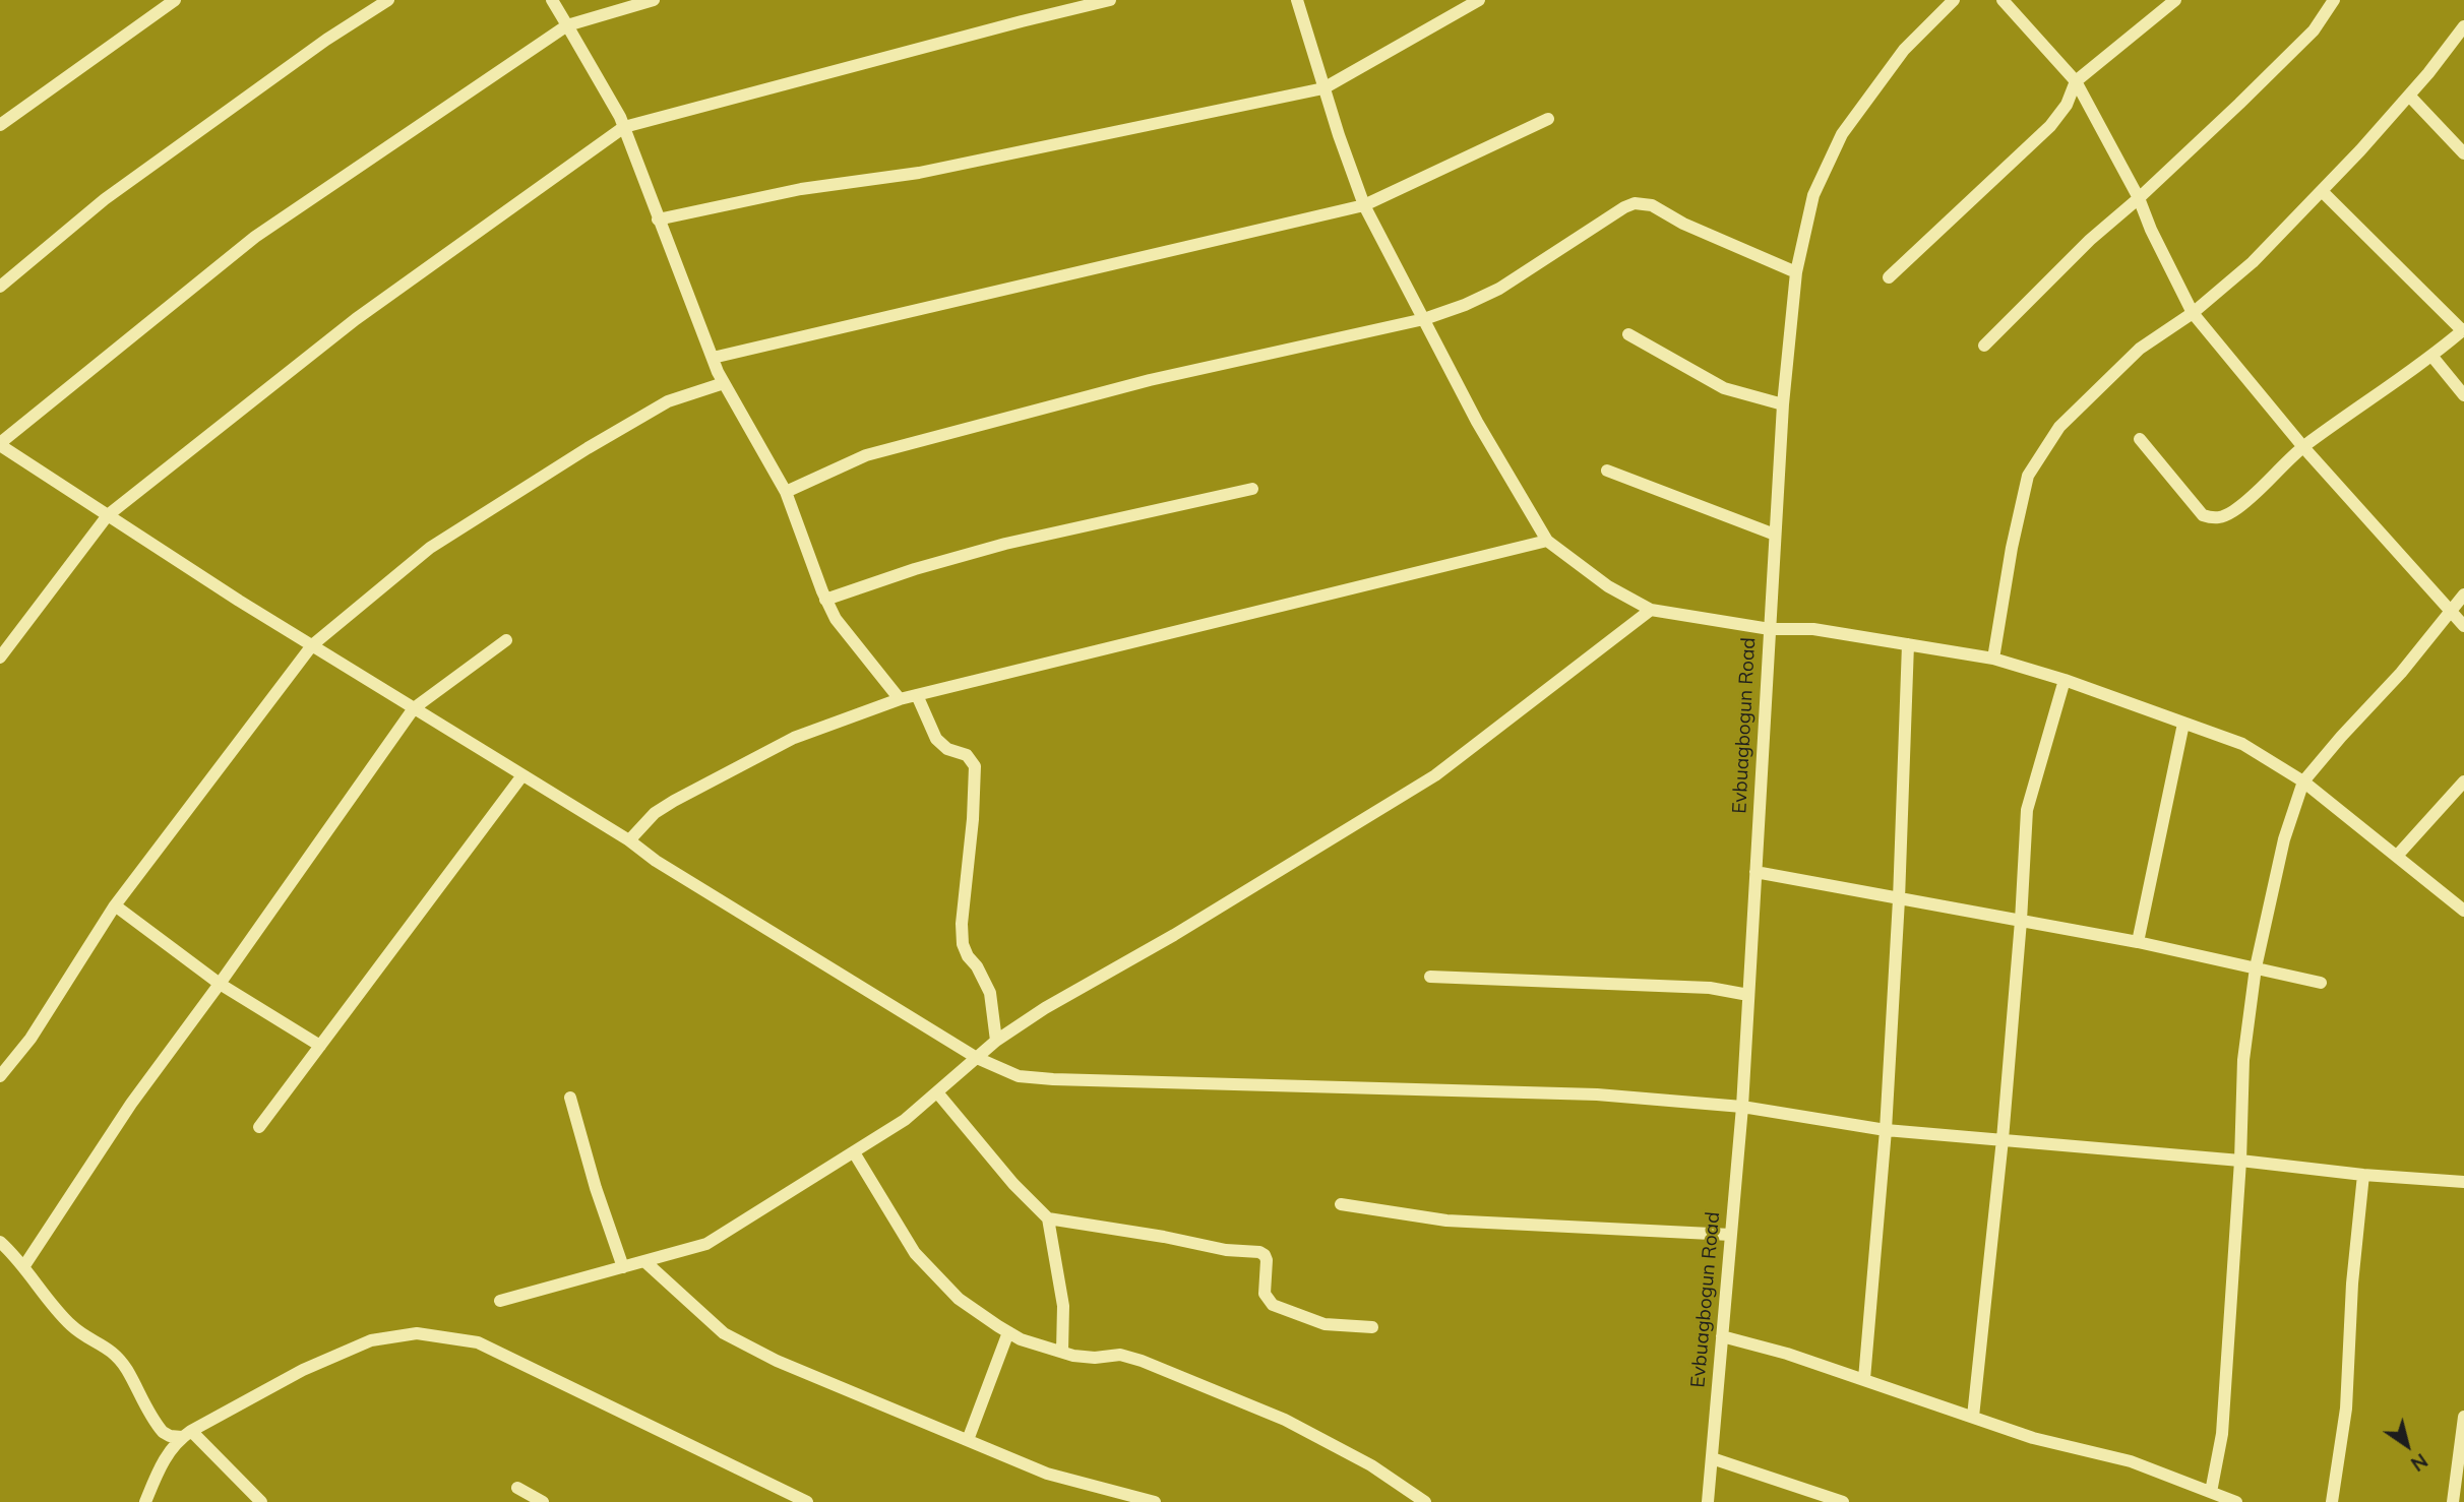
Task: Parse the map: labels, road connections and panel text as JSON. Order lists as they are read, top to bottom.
{
  "streets": {
    "street": ["Evbuagbogun Road"]
  },
  "north": "bottom right"
}
